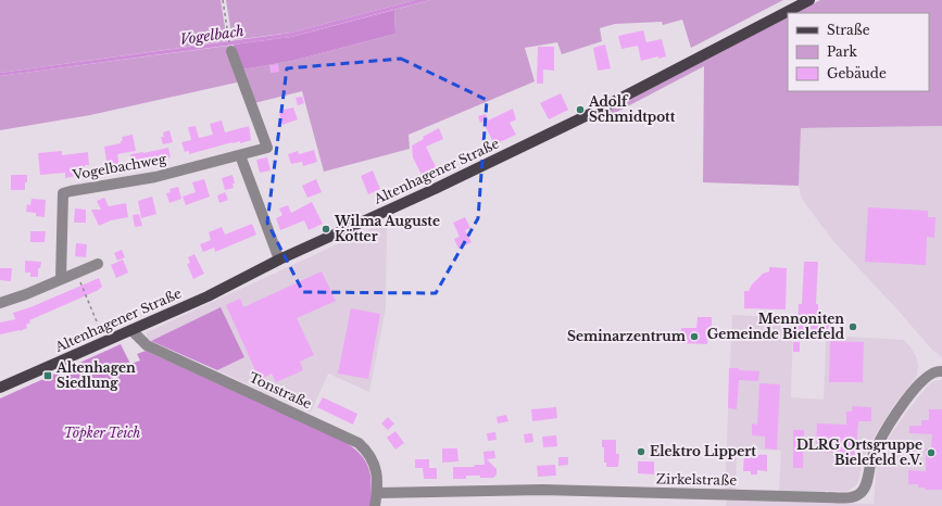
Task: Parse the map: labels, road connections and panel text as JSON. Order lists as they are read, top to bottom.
{
  "streets": {
    "main road": ["Altenhagener Straße"],
    "street": ["Vogelbachweg", "Tonstraße", "Zirkelstraße"]
  },
  "crossings": [
    ["Altenhagener Straße", "Tonstraße"],
    ["Tonstraße", "Zirkelstraße"]
  ],
  "water": ["Vogelbach"],
  "parks": ["Töpker Teich"],
  "places": {
    "other": [
      "Adolf Schmidtpott",
      "Wilma Auguste Kötter",
      "Mennoniten Gemeinde Bielefeld",
      "Seminarzentrum",
      "Elektro Lippert",
      "DLRG Ortsgruppe Bielefeld e.V."
    ],
    "transit": ["Altenhagen Siedlung"]
  },
  "legend": ["Straße", "Park", "Gebäude"]
}
